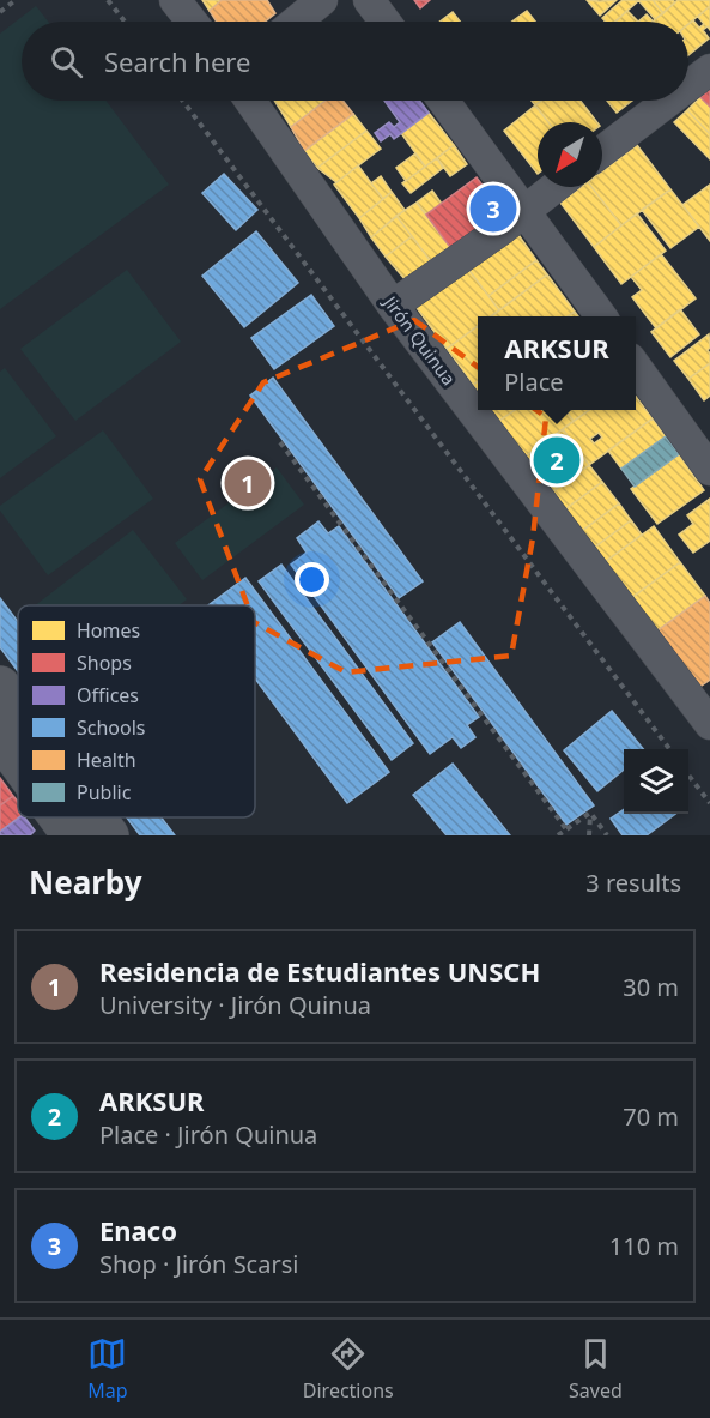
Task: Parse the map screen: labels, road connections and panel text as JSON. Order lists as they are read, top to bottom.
{
  "streets": {
    "street": ["Jirón Quinua"]
  },
  "legend": [
    "Homes",
    "Shops",
    "Offices",
    "Schools",
    "Health",
    "Public"
  ],
  "north": "bottom left",
  "page": {
    "search": "Search here",
    "pins": ["3", "2", "1"],
    "popup": ["ARKSUR", "Place"],
    "heading": ["Nearby", "3 results"],
    "list": [
      {
        "mark": "1",
        "name": "Residencia de Estudiantes UNSCH",
        "note": "University · Jirón Quinua",
        "value": "30 m"
      },
      {
        "mark": "2",
        "name": "ARKSUR",
        "note": "Place · Jirón Quinua",
        "value": "70 m"
      },
      {
        "mark": "3",
        "name": "Enaco",
        "note": "Shop · Jirón Scarsi",
        "value": "110 m"
      }
    ],
    "nav": ["Map", "Directions", "Saved"]
  }
}
